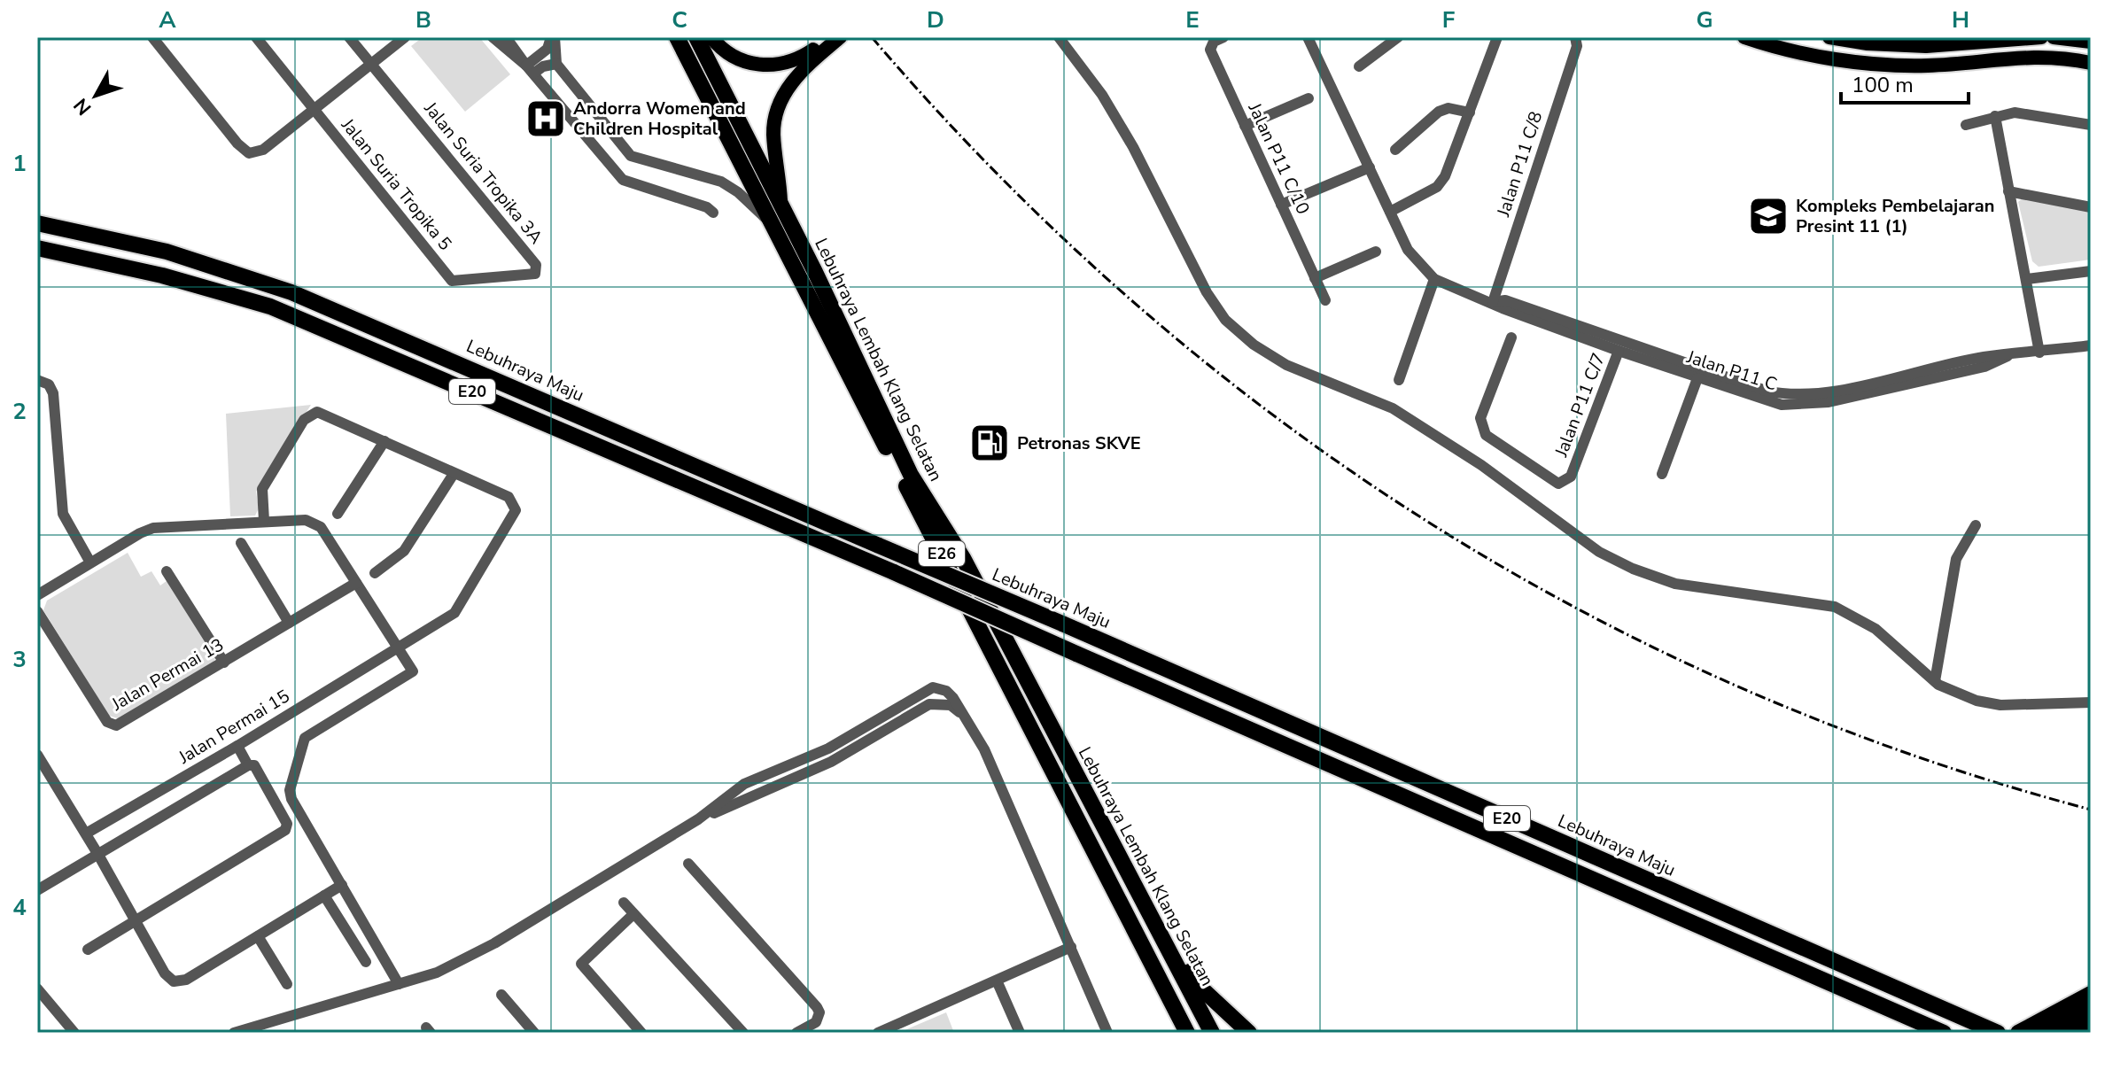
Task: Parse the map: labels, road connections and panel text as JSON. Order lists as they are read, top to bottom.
{
  "streets": {
    "highway": [
      "Lebuhraya Lembah Klang Selatan",
      "Lebuhraya Maju",
      "E20",
      "E26"
    ],
    "street": [
      "Jalan P11 C/10",
      "Jalan P11 C/8",
      "Jalan Suria Tropika 3A",
      "Jalan Suria Tropika 5",
      "Jalan P11 C",
      "Jalan P11 C/7",
      "Jalan Permai 13",
      "Jalan Permai 15"
    ]
  },
  "crossings": [
    ["Jalan P11 C/8", "Jalan P11 C"],
    ["Jalan Suria Tropika 3A", "Jalan Suria Tropika 5"],
    ["Jalan P11 C", "Jalan P11 C/7"]
  ],
  "places": {
    "hospital": ["Andorra Women and Children Hospital"],
    "school or university": ["Kompleks Pembelajaran Presint 11 (1)"],
    "fuel station": ["Petronas SKVE"]
  },
  "scale_bar": "100 m",
  "north": "bottom left",
  "grid": {
    "columns": [
      "A",
      "B",
      "C",
      "D",
      "E",
      "F",
      "G",
      "H"
    ],
    "rows": [
      "1",
      "2",
      "3",
      "4"
    ]
  }
}
